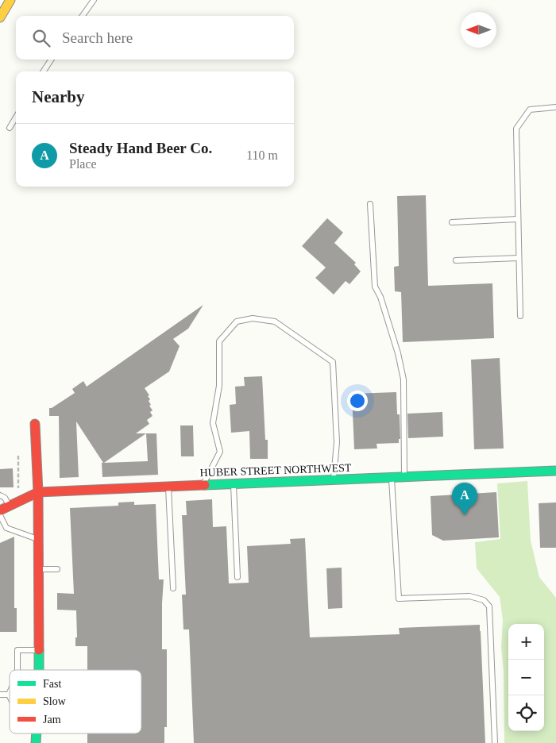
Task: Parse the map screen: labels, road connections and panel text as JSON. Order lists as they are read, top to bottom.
{
  "streets": {
    "street": ["HUBER STREET NORTHWEST"]
  },
  "legend": ["Fast", "Slow", "Jam"],
  "north": "left",
  "page": {
    "search": "Search here",
    "heading": "Nearby",
    "list": [
      {
        "mark": "A",
        "name": "Steady Hand Beer Co.",
        "note": "Place",
        "value": "110 m"
      }
    ],
    "pins": "A",
    "map_buttons": ["+", "−"]
  }
}
